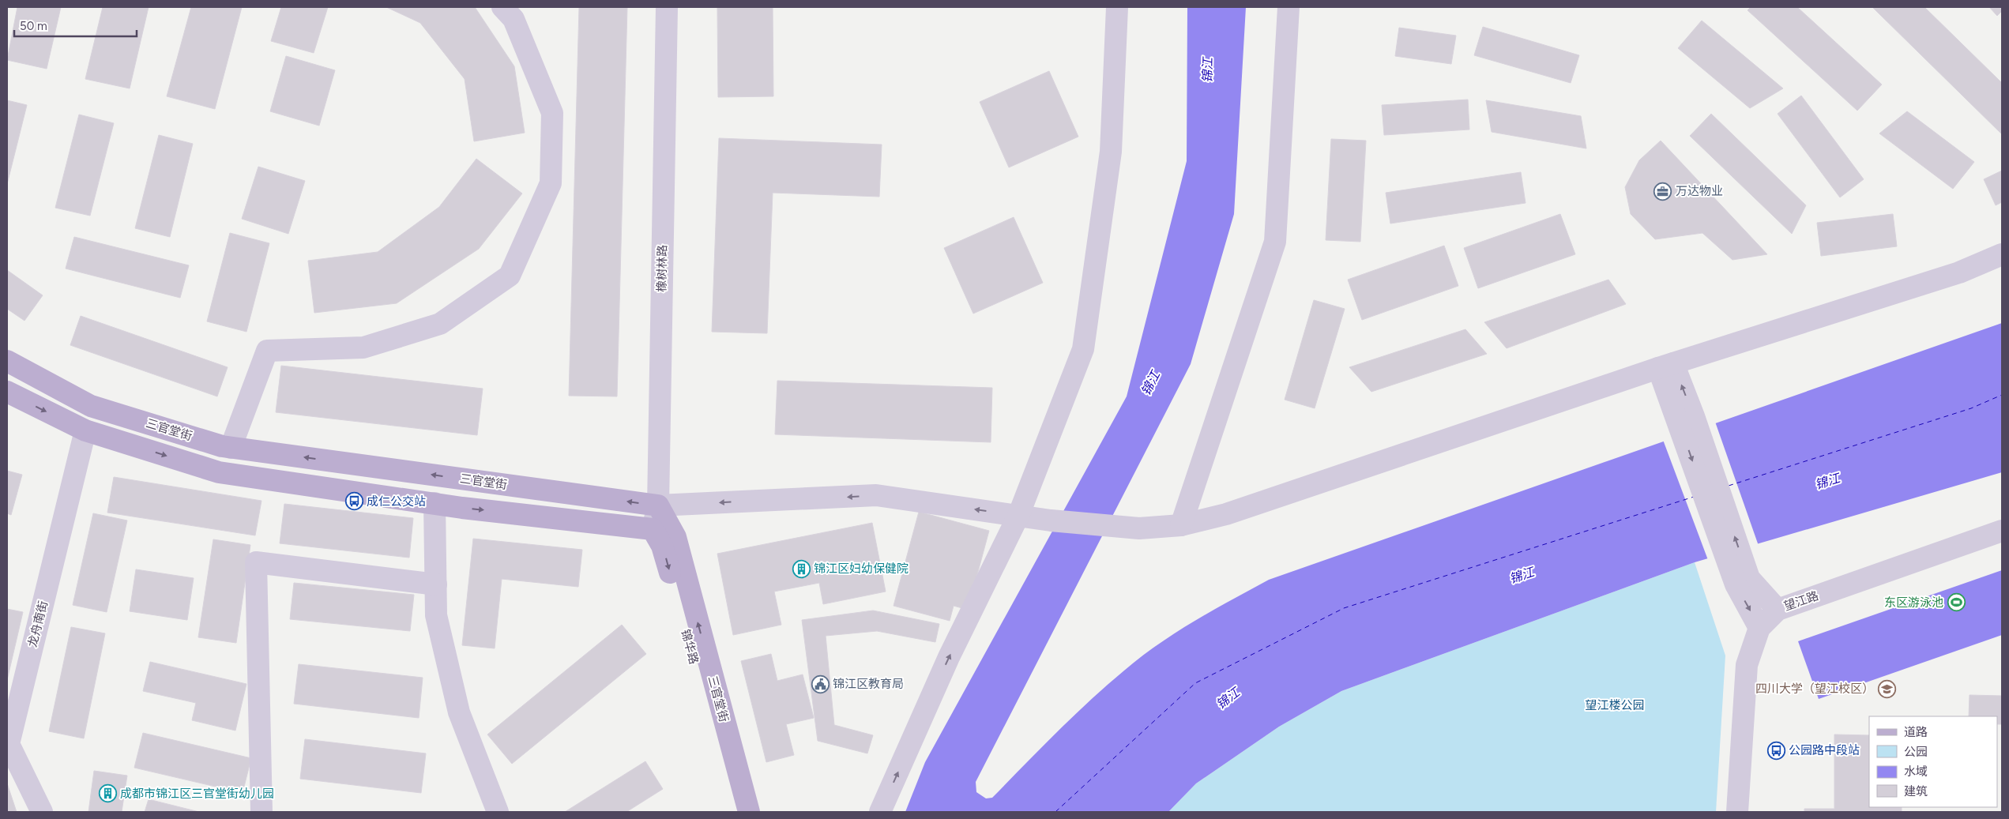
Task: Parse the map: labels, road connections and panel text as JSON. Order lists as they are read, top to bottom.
{
  "streets": {
    "main road": ["三官堂街", "锦华路"],
    "street": ["橡树林路", "望江路", "龙舟南街"]
  },
  "crossings": [
    ["橡树林路", "三官堂街"],
    ["橡树林路", "锦华路"]
  ],
  "one_way": ["三官堂街", "锦华路"],
  "water": ["锦江"],
  "parks": ["望江楼公园"],
  "places": {
    "office": ["万达物业"],
    "bus stop": ["成仁公交站", "公园路中段站"],
    "building": ["锦江区妇幼保健院", "成都市锦江区三官堂街幼儿园"],
    "sports": ["东区游泳池"],
    "public building": ["锦江区教育局"],
    "school or university": ["四川大学（望江校区）"]
  },
  "legend": [
    "道路",
    "公园",
    "水域",
    "建筑"
  ],
  "scale_bar": "50 m"
}
